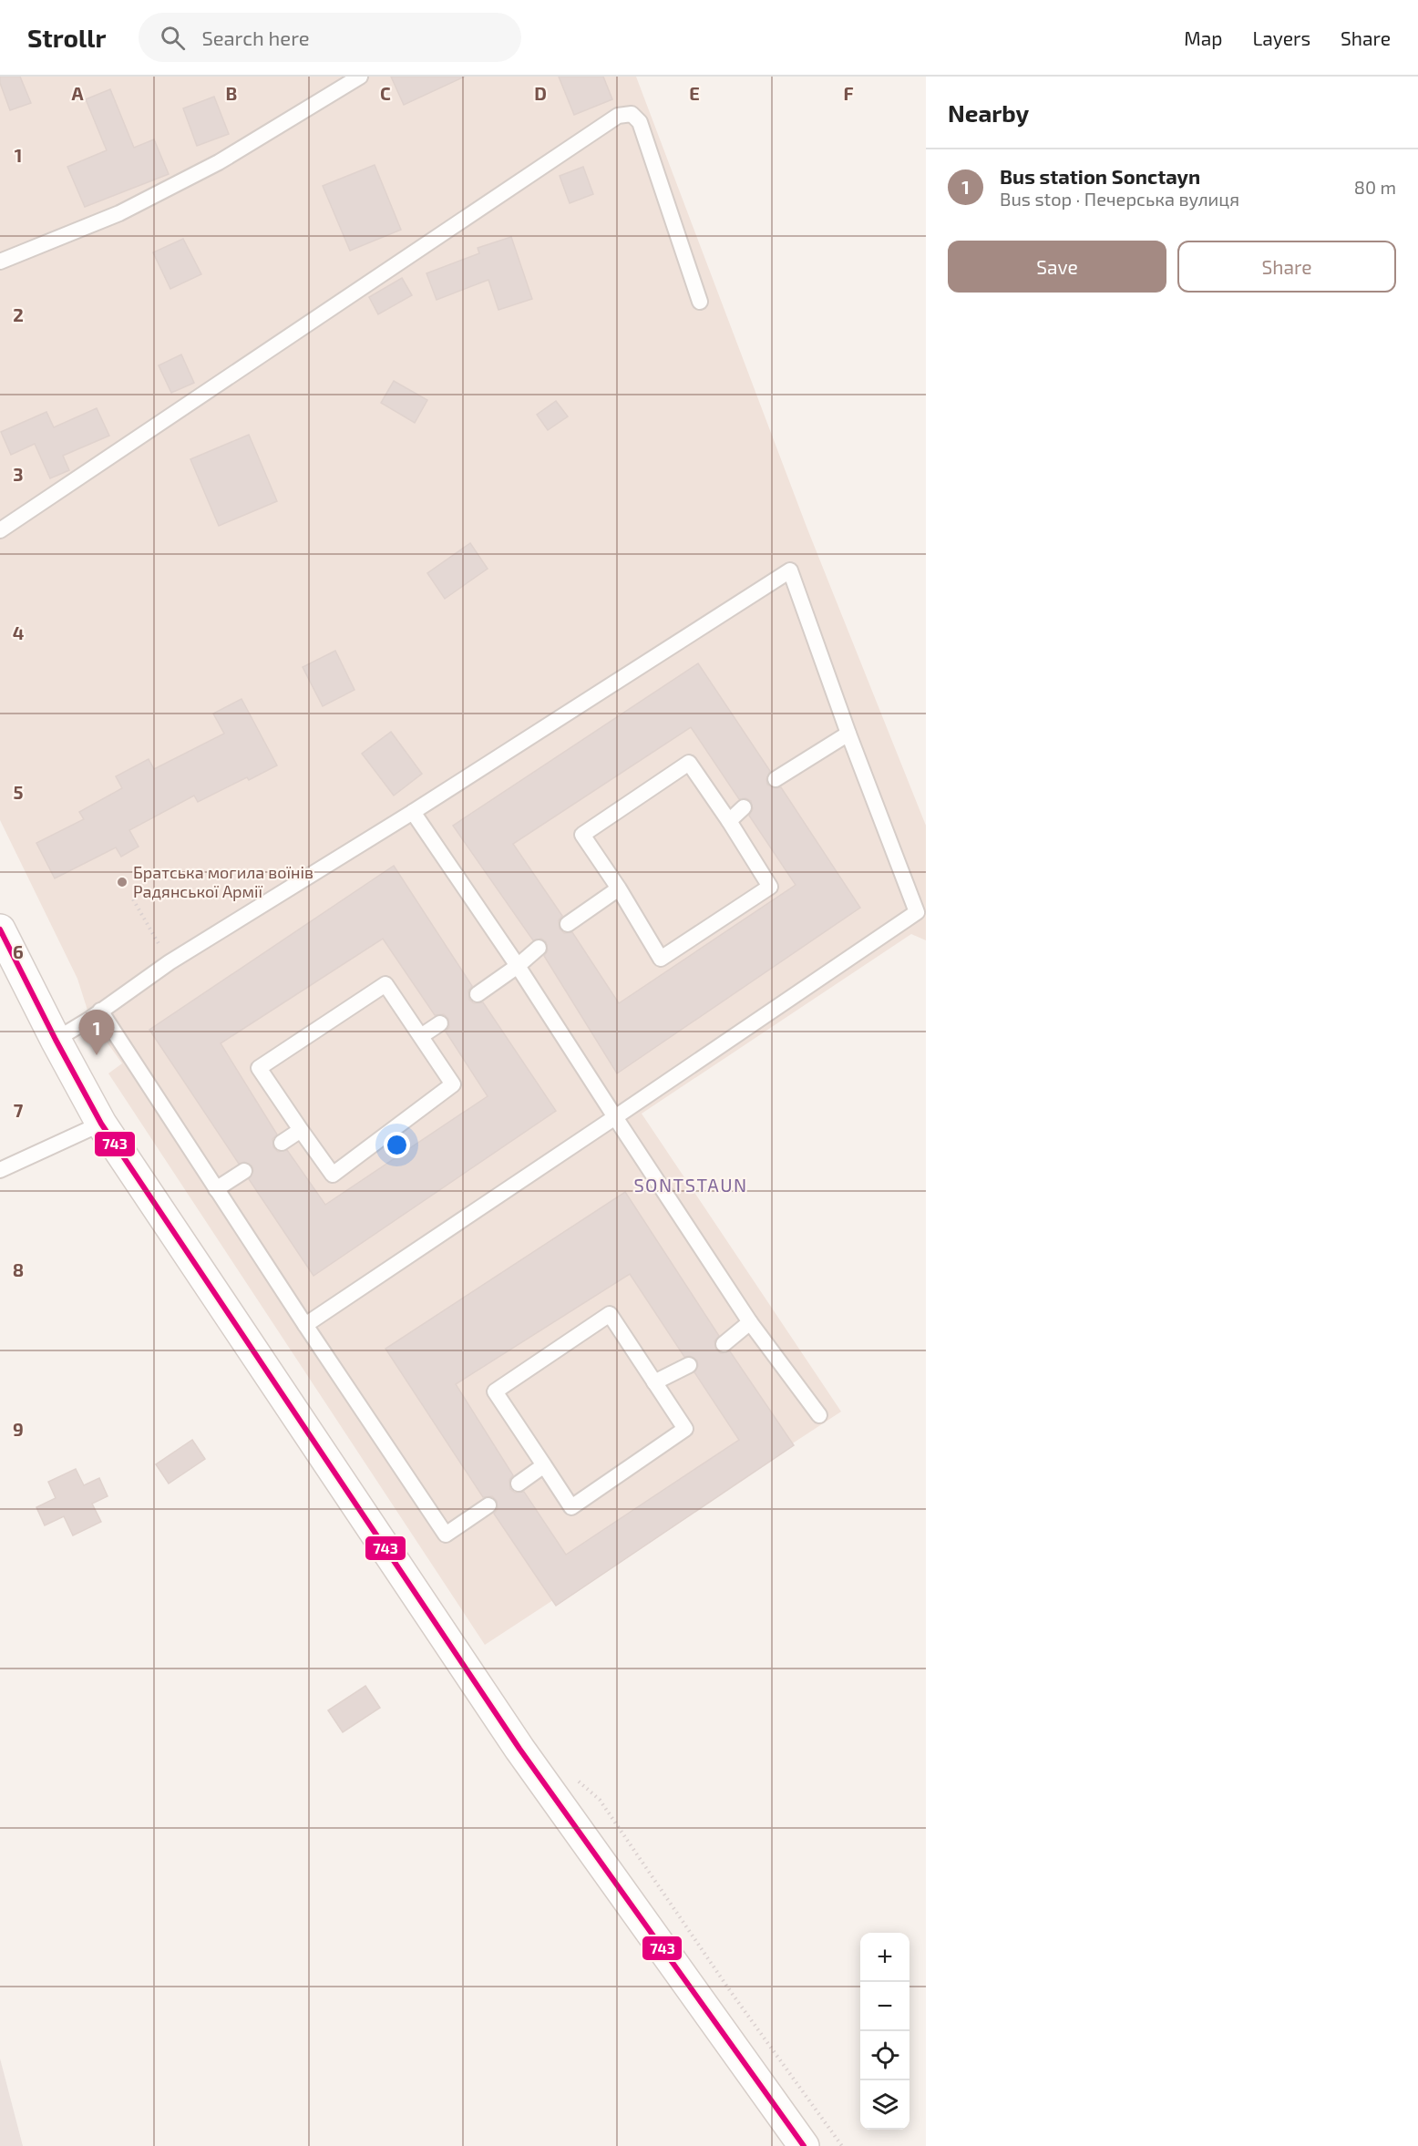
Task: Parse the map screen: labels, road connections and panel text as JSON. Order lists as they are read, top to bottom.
{
  "districts": ["SONTSTAUN"],
  "places": ["Братська могила воїнів Радянської Армії"],
  "lines": ["transit line 743"],
  "page": {
    "header": "Strollr",
    "search": "Search here",
    "nav": ["Map", "Layers", "Share"],
    "heading": "Nearby",
    "list": [
      {
        "mark": "1",
        "name": "Bus station Sonctayn",
        "note": "Bus stop · Печерська вулиця",
        "value": "80 m"
      }
    ],
    "buttons": ["Save", "Share"],
    "pins": "1",
    "map_buttons": ["+", "−"]
  },
  "grid": {
    "columns": [
      "A",
      "B",
      "C",
      "D",
      "E",
      "F"
    ],
    "rows": [
      "1",
      "2",
      "3",
      "4",
      "5",
      "6",
      "7",
      "8",
      "9"
    ]
  }
}
